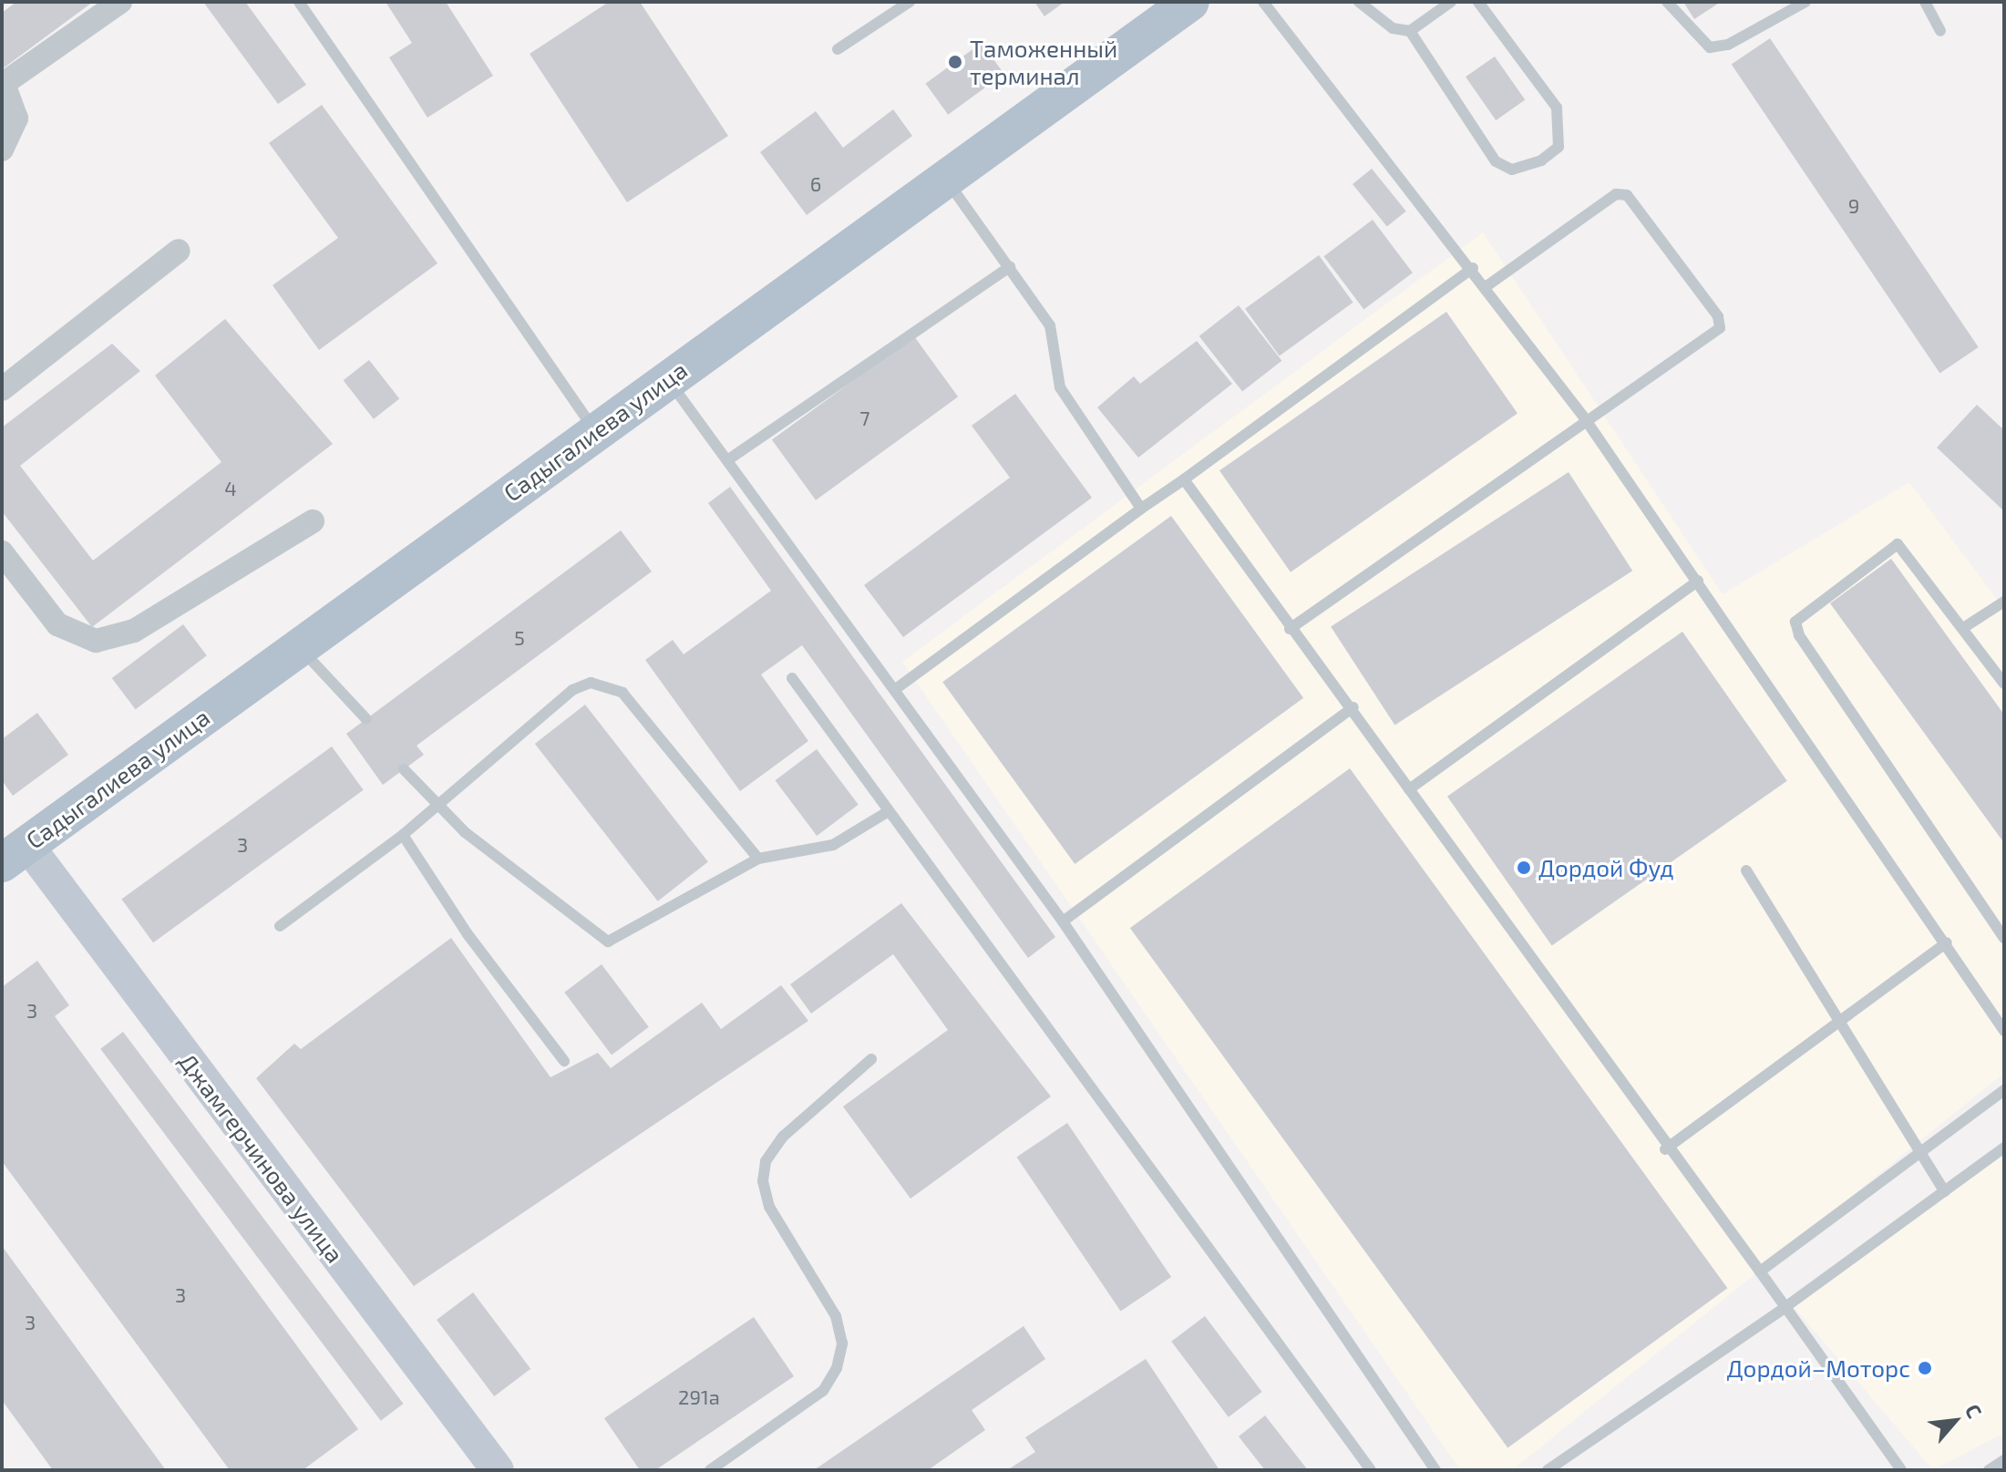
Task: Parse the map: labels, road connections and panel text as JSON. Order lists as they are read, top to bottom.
{
  "streets": {
    "main road": ["Садыгалиева улица"],
    "street": ["Джамгерчинова улица"]
  },
  "crossings": [
    ["Садыгалиева улица", "Джамгерчинова улица"]
  ],
  "places": ["Таможенный терминал", "Дордой Фуд", "Дордой–Моторс"],
  "house_numbers": [
    "6",
    "9",
    "7",
    "4",
    "5",
    "3",
    "3",
    "3",
    "3",
    "291a"
  ],
  "north": "top right"
}
